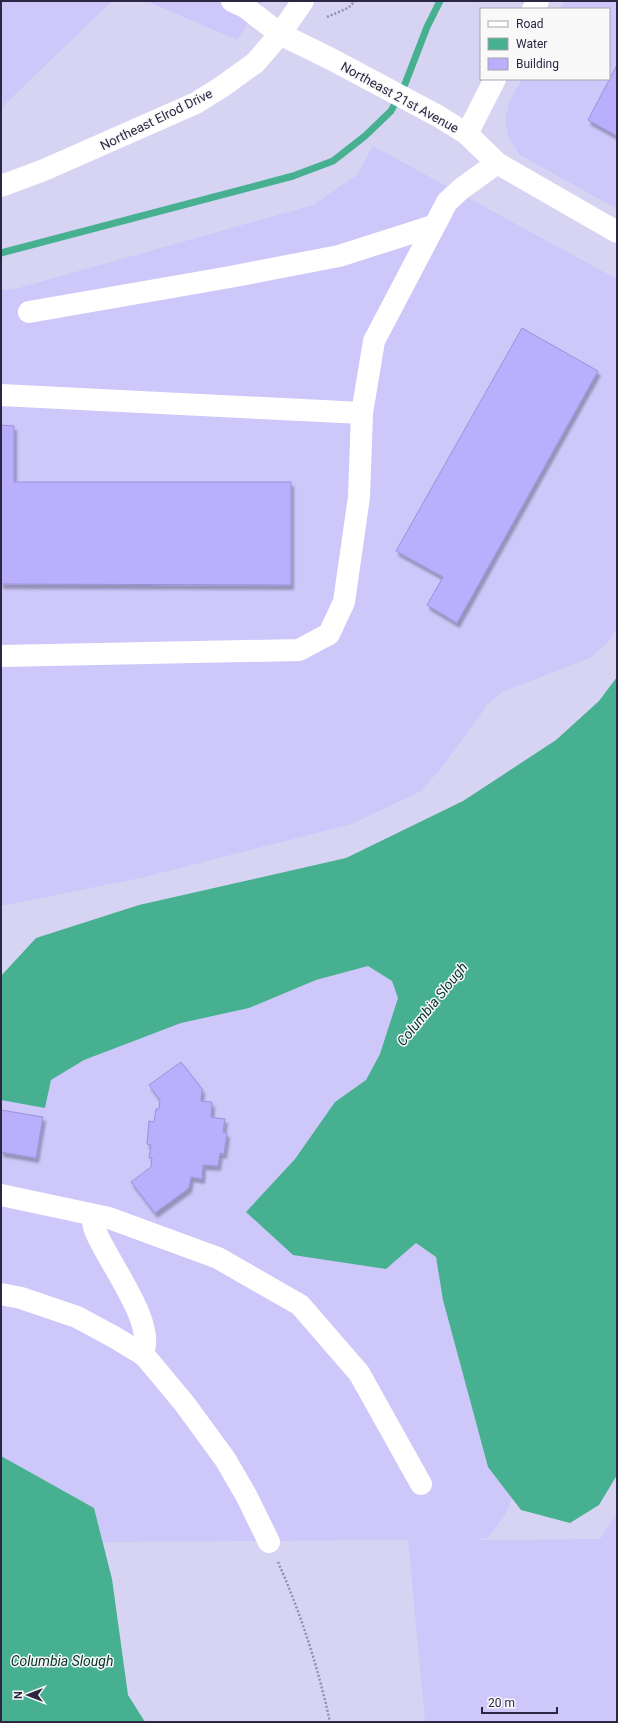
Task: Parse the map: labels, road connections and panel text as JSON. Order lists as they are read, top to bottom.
{
  "streets": {
    "street": ["Northeast 21st Avenue", "Northeast Elrod Drive"]
  },
  "crossings": [
    ["Northeast 21st Avenue", "Northeast Elrod Drive"]
  ],
  "water": ["Columbia Slough"],
  "legend": ["Road", "Water", "Building"],
  "scale_bar": "20 m",
  "north": "left"
}
